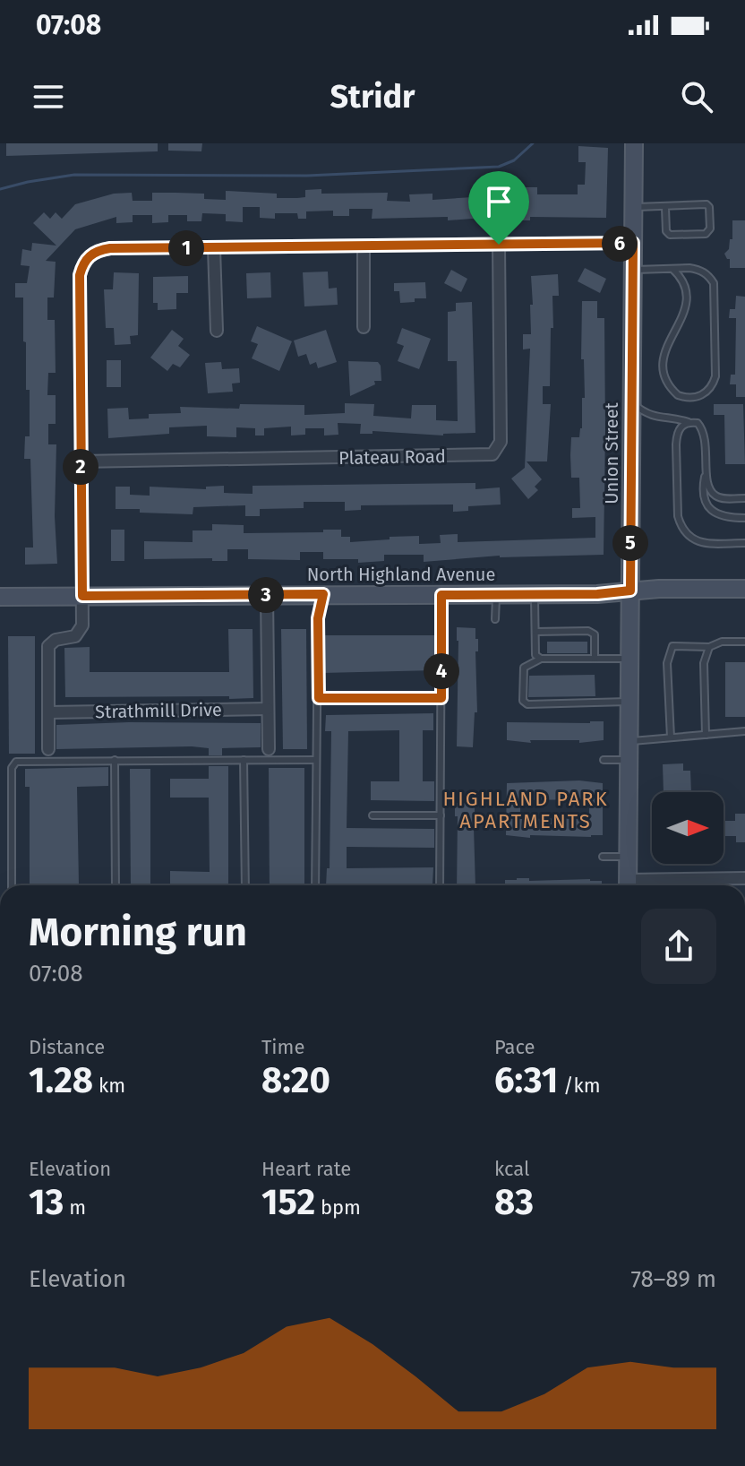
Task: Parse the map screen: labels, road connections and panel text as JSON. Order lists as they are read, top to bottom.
{
  "streets": {
    "street": [
      "Union Street",
      "Plateau Road",
      "North Highland Avenue",
      "Strathmill Drive"
    ]
  },
  "crossings": [
    ["Union Street", "North Highland Avenue"]
  ],
  "districts": ["HIGHLAND PARK APARTMENTS"],
  "north": "right",
  "page": {
    "status": "07:08",
    "header": "Stridr",
    "pins": [
      "6",
      "1",
      "2",
      "5",
      "3",
      "4"
    ],
    "heading": ["Morning run", "07:08"],
    "stats": [
      ["Distance", "1.28 km"],
      ["Time", "8:20"],
      ["Pace", "6:31 /km"],
      ["Elevation", "13 m"],
      ["Heart rate", "152 bpm"],
      ["kcal", "83"]
    ],
    "chart": ["Elevation", "78–89 m"]
  }
}
